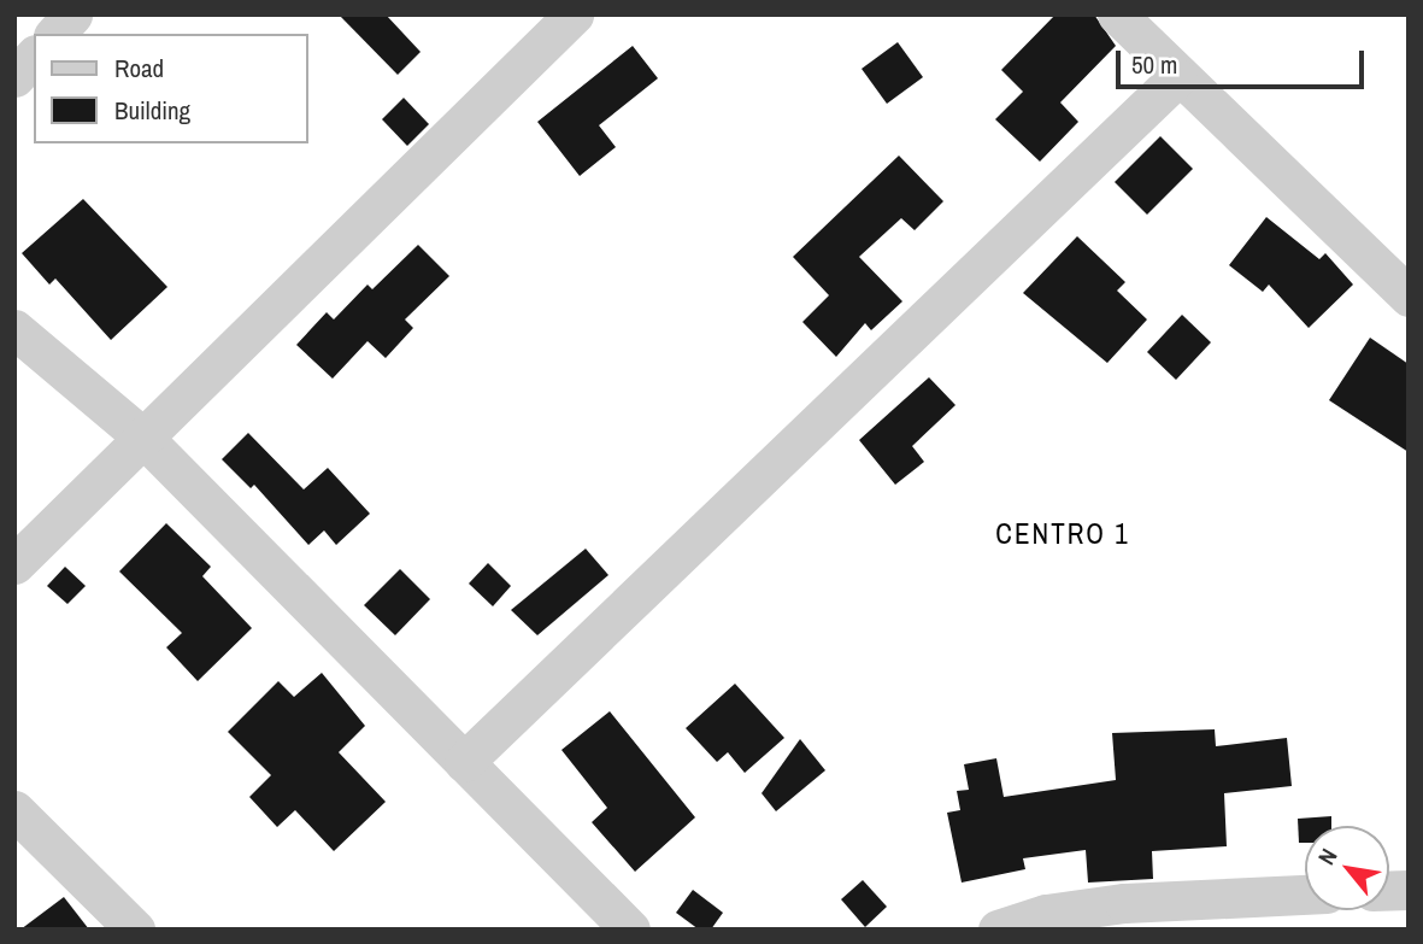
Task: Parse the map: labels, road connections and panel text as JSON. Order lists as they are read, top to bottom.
{
  "districts": ["CENTRO 1"],
  "legend": ["Road", "Building"],
  "scale_bar": "50 m",
  "north": "top left"
}
